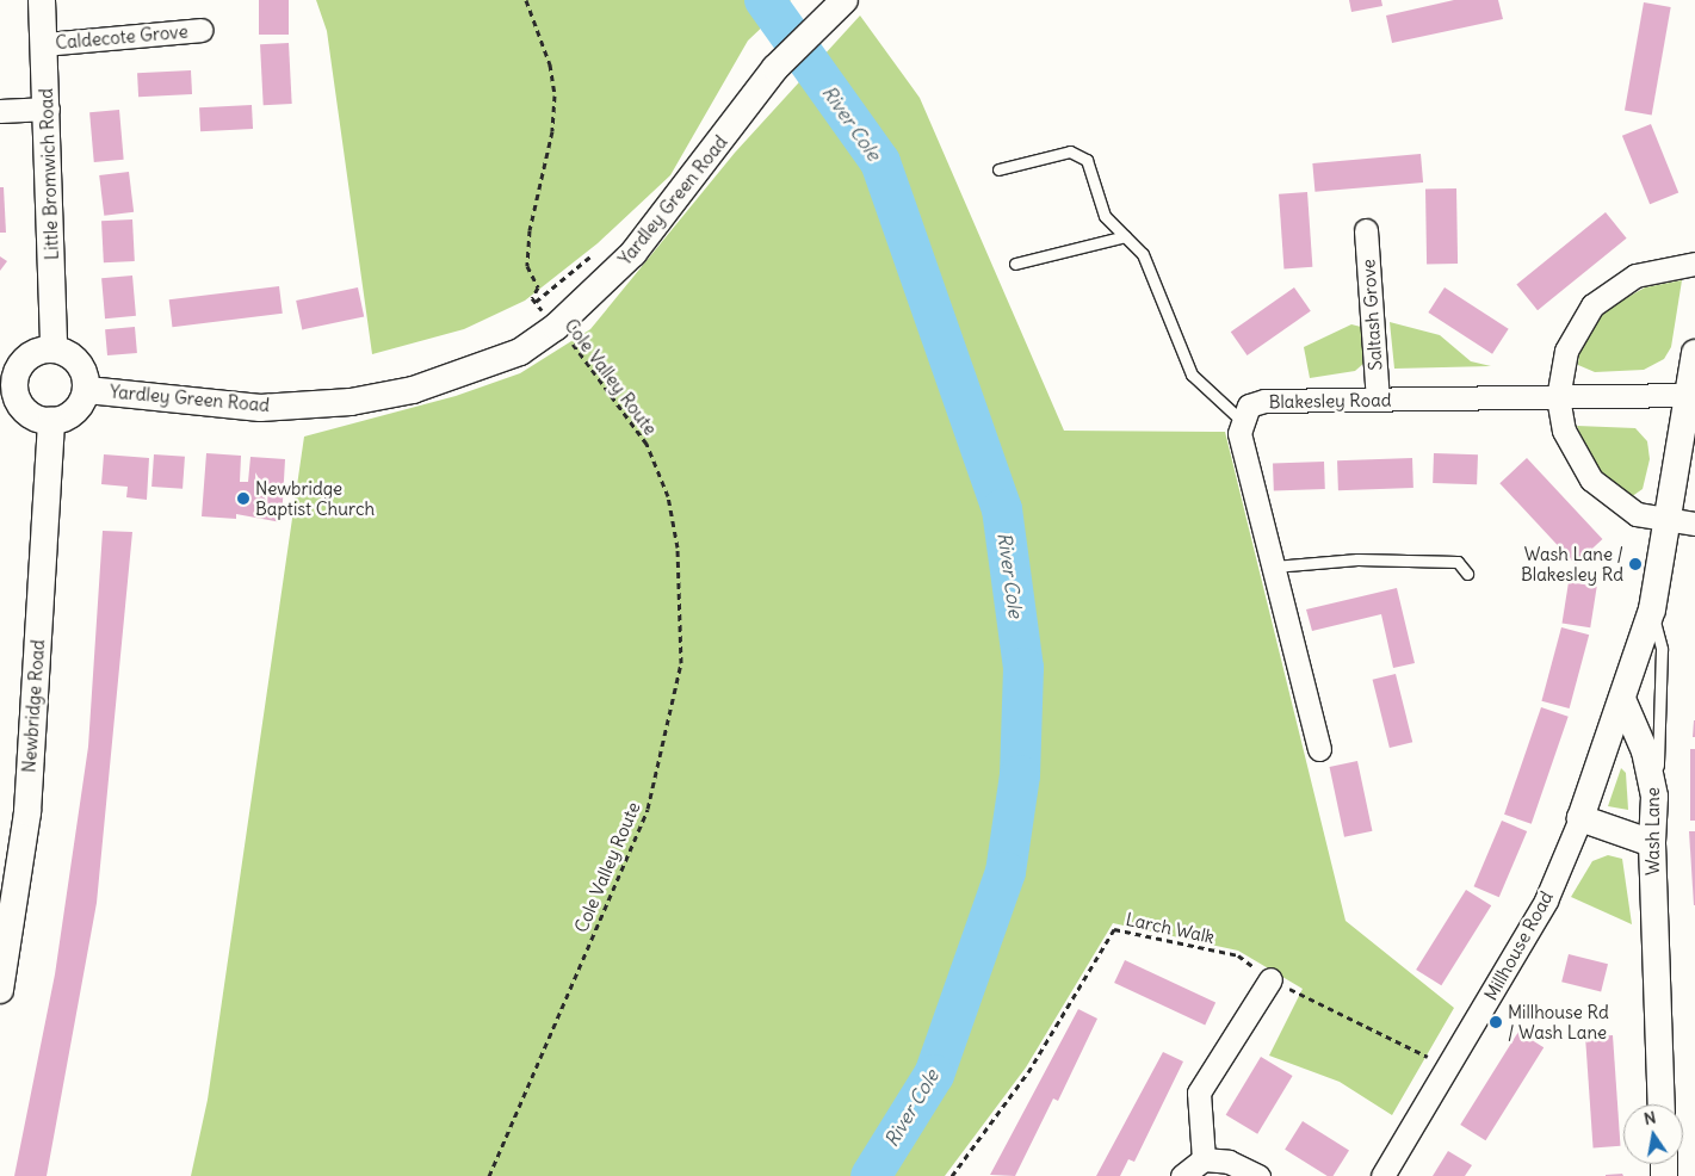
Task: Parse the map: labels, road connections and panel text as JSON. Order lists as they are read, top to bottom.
{
  "streets": {
    "street": [
      "Caldecote Grove",
      "Little Bromwich Road",
      "Yardley Green Road",
      "Saltash Grove",
      "Blakesley Road",
      "Newbridge Road",
      "Wash Lane",
      "Millhouse Road"
    ],
    "path": ["Cole Valley Route", "Larch Walk"]
  },
  "crossings": [
    ["Caldecote Grove", "Little Bromwich Road"],
    ["Little Bromwich Road", "Yardley Green Road"],
    ["Little Bromwich Road", "Newbridge Road"],
    ["Yardley Green Road", "Cole Valley Route"],
    ["Yardley Green Road", "Newbridge Road"],
    ["Saltash Grove", "Blakesley Road"],
    ["Wash Lane", "Millhouse Road"],
    ["Larch Walk", "Millhouse Road"]
  ],
  "water": ["River Cole"],
  "places": ["Newbridge Baptist Church", "Wash Lane / Blakesley Rd", "Millhouse Rd / Wash Lane"],
  "north": "top"
}
